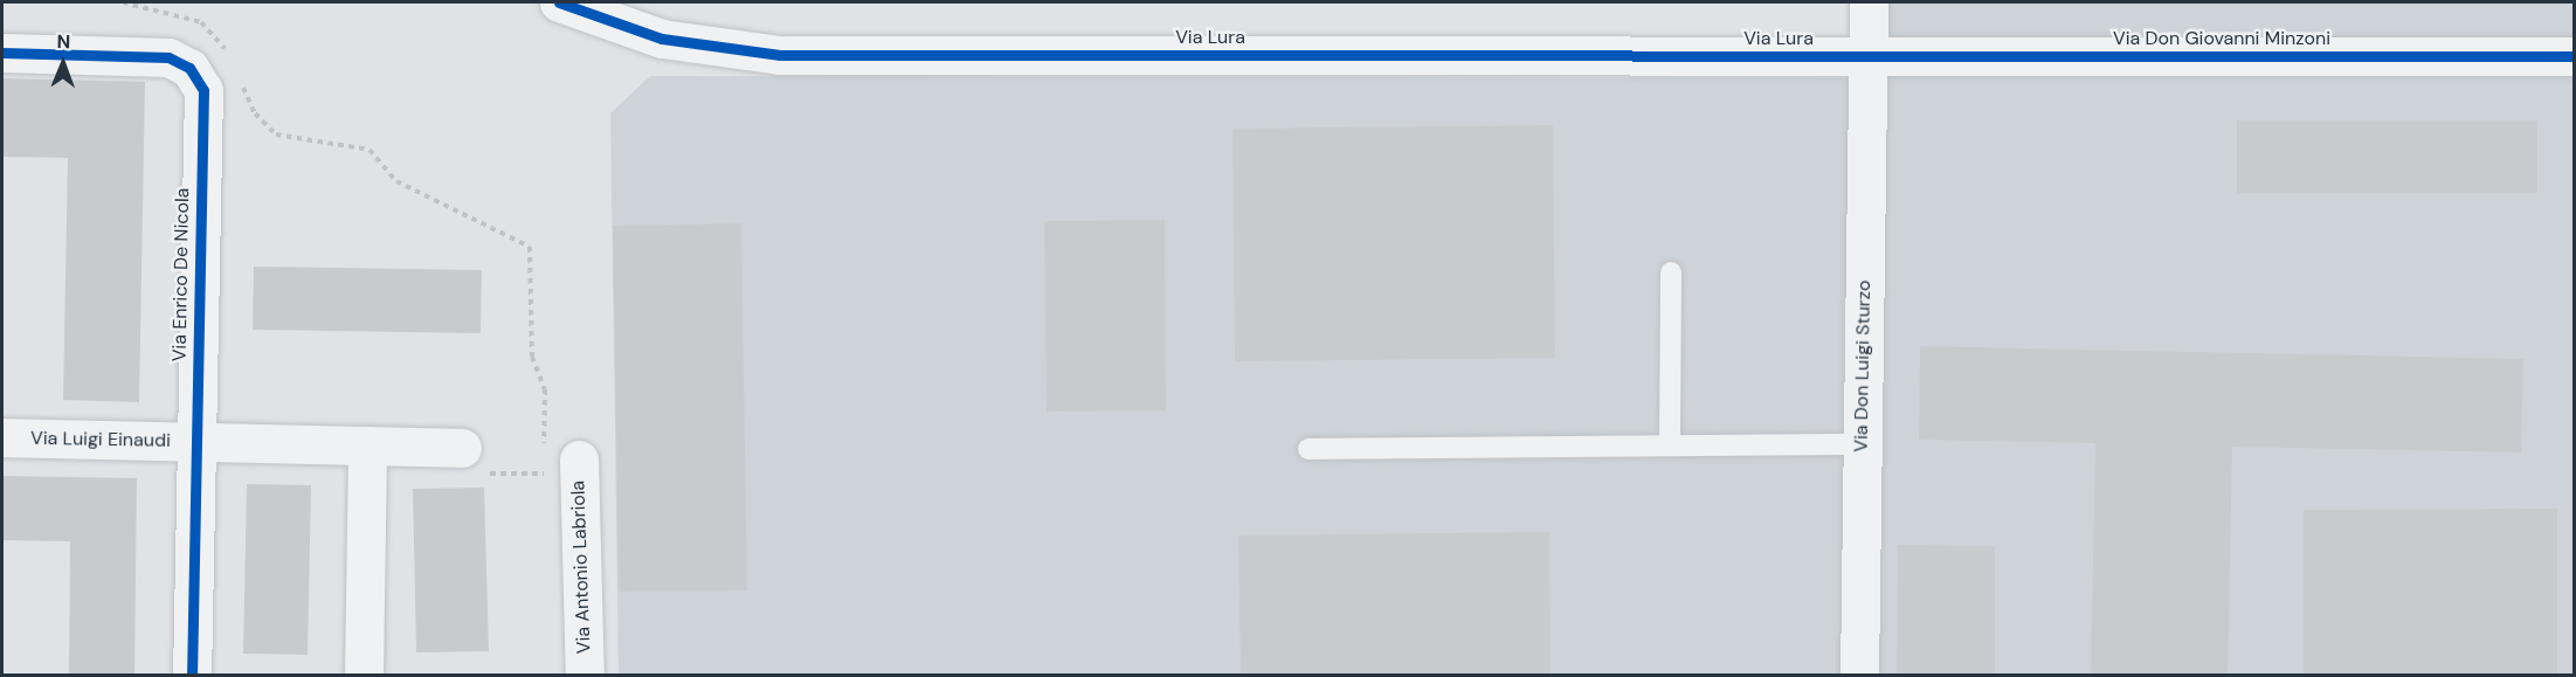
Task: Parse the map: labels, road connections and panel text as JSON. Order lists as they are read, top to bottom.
{
  "streets": {
    "street": [
      "Via Lura",
      "Via Don Giovanni Minzoni",
      "Via Enrico De Nicola",
      "Via Don Luigi Sturzo",
      "Via Luigi Einaudi",
      "Via Antonio Labriola"
    ]
  },
  "crossings": [
    ["Via Lura", "Via Don Giovanni Minzoni"],
    ["Via Lura", "Via Don Luigi Sturzo"],
    ["Via Don Giovanni Minzoni", "Via Don Luigi Sturzo"],
    ["Via Enrico De Nicola", "Via Luigi Einaudi"]
  ],
  "north": "top"
}
